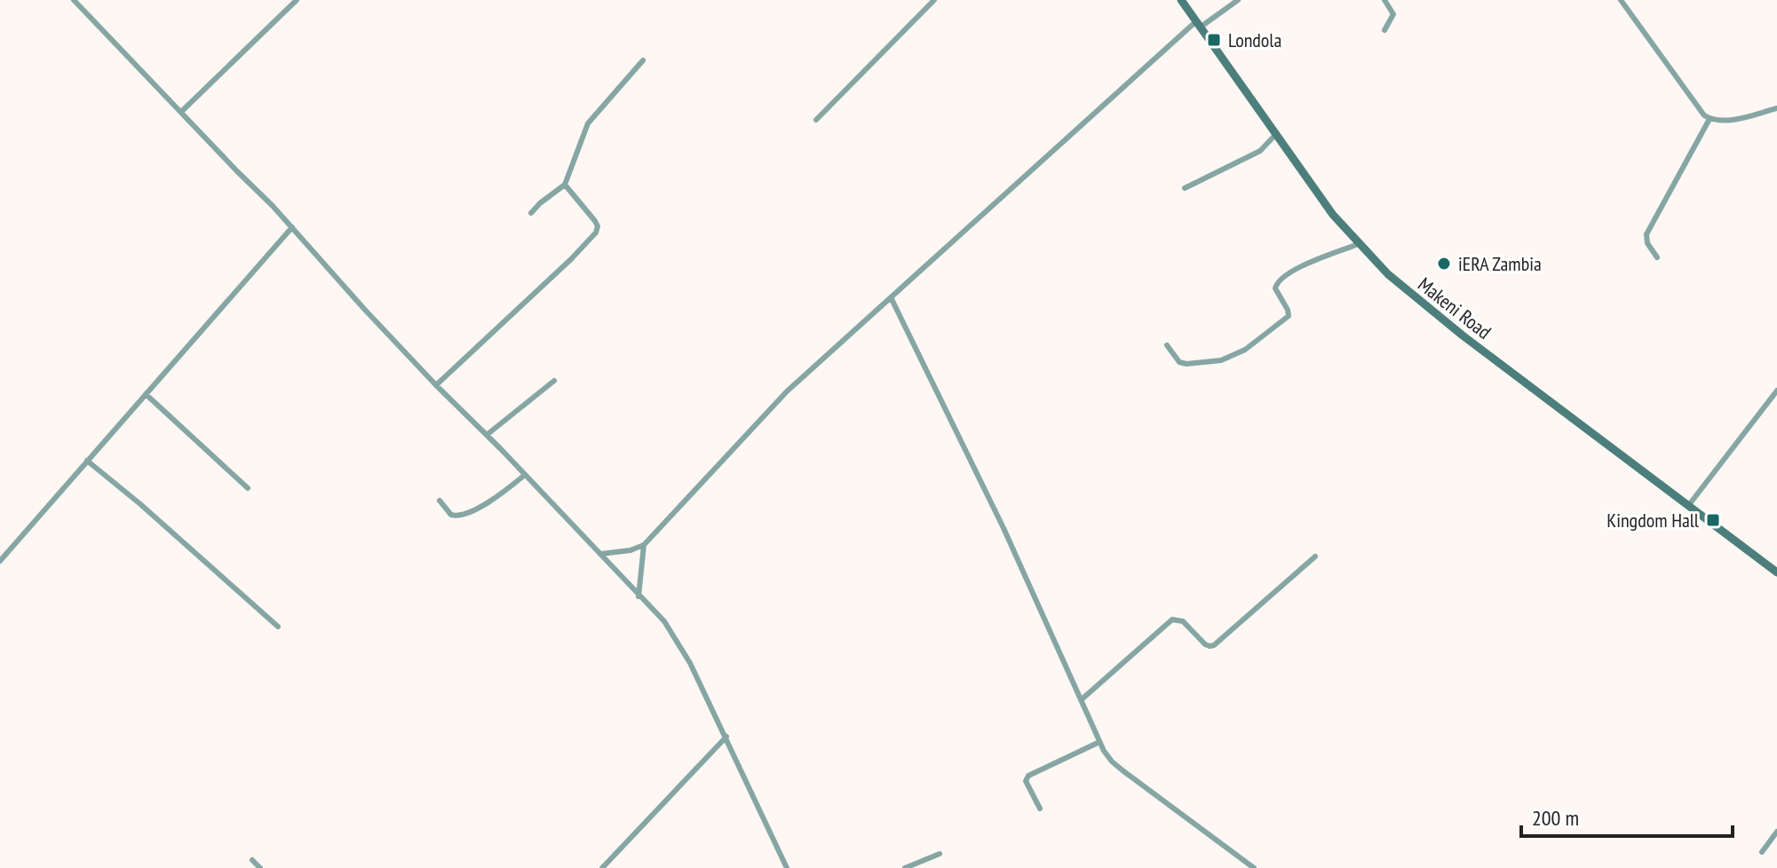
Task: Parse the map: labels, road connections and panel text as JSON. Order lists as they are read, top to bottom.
{
  "streets": {
    "main road": ["Makeni Road"]
  },
  "places": {
    "transit": ["Londola", "Kingdom Hall"],
    "other": ["iERA Zambia"]
  },
  "scale_bar": "200 m"
}
